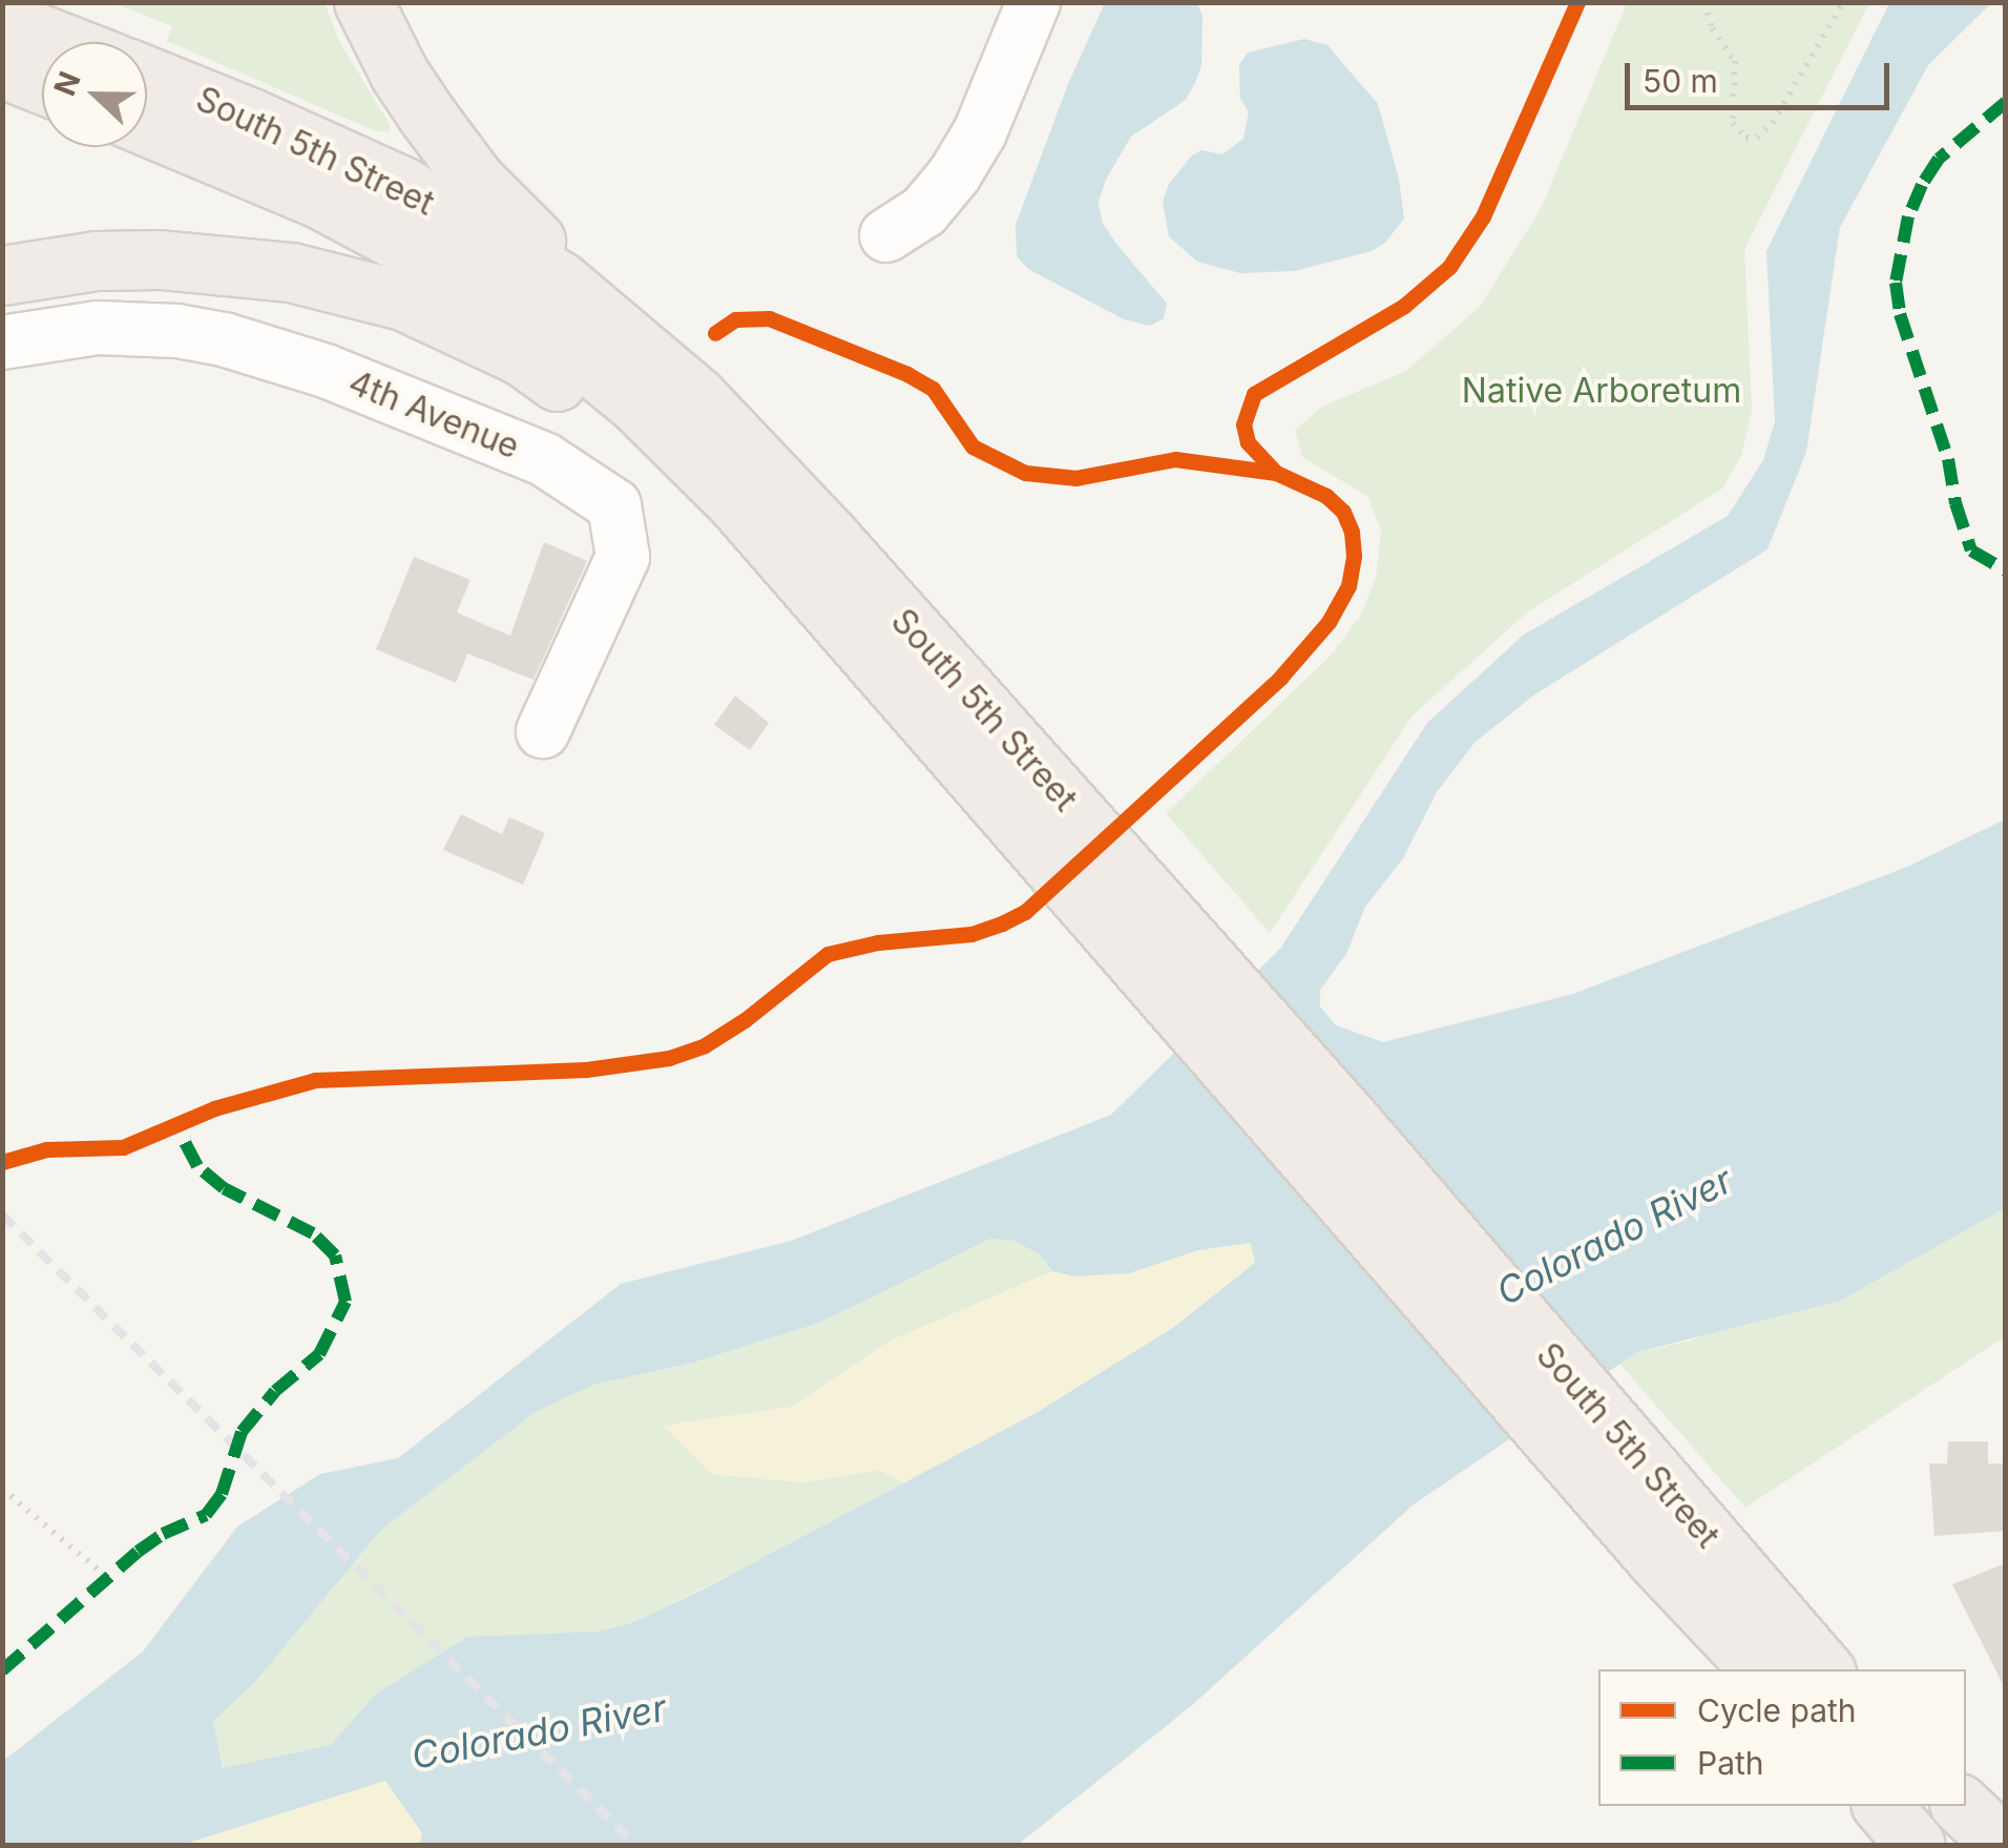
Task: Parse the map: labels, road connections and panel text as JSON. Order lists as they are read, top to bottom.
{
  "streets": {
    "highway": ["South 5th Street"],
    "street": ["4th Avenue"]
  },
  "water": ["Colorado River"],
  "parks": ["Native Arboretum"],
  "legend": ["Cycle path", "Path"],
  "scale_bar": "50 m",
  "north": "left"
}
